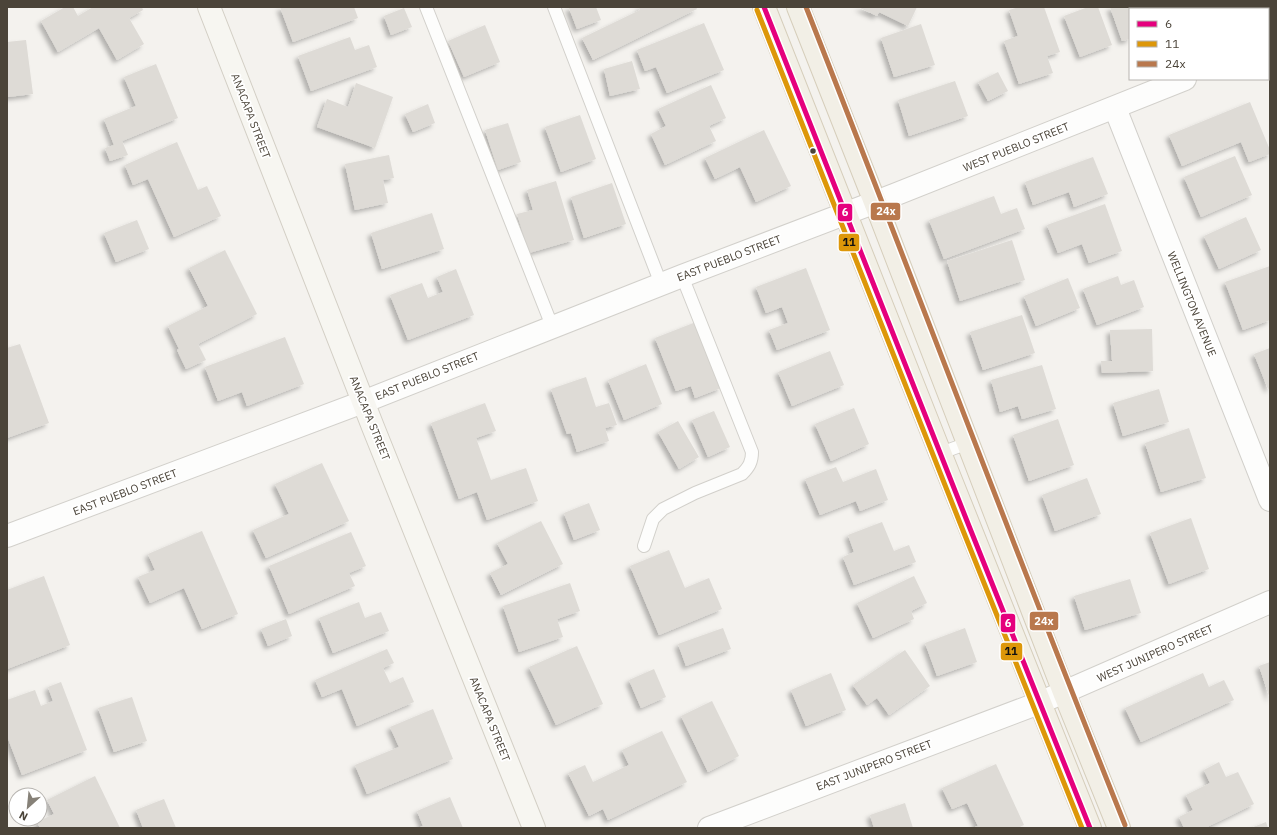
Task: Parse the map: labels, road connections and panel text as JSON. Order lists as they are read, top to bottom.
{
  "streets": {
    "street": [
      "ANACAPA STREET",
      "WEST PUEBLO STREET",
      "EAST PUEBLO STREET",
      "WELLINGTON AVENUE",
      "WEST JUNIPERO STREET",
      "EAST JUNIPERO STREET"
    ]
  },
  "crossings": [
    ["ANACAPA STREET", "EAST PUEBLO STREET"],
    ["WEST PUEBLO STREET", "EAST PUEBLO STREET"],
    ["WEST PUEBLO STREET", "WELLINGTON AVENUE"],
    ["WEST JUNIPERO STREET", "EAST JUNIPERO STREET"]
  ],
  "lines": ["transit line 6", "transit line 24x", "transit line 11"],
  "legend": ["6", "11", "24x"],
  "north": "bottom left"
}
